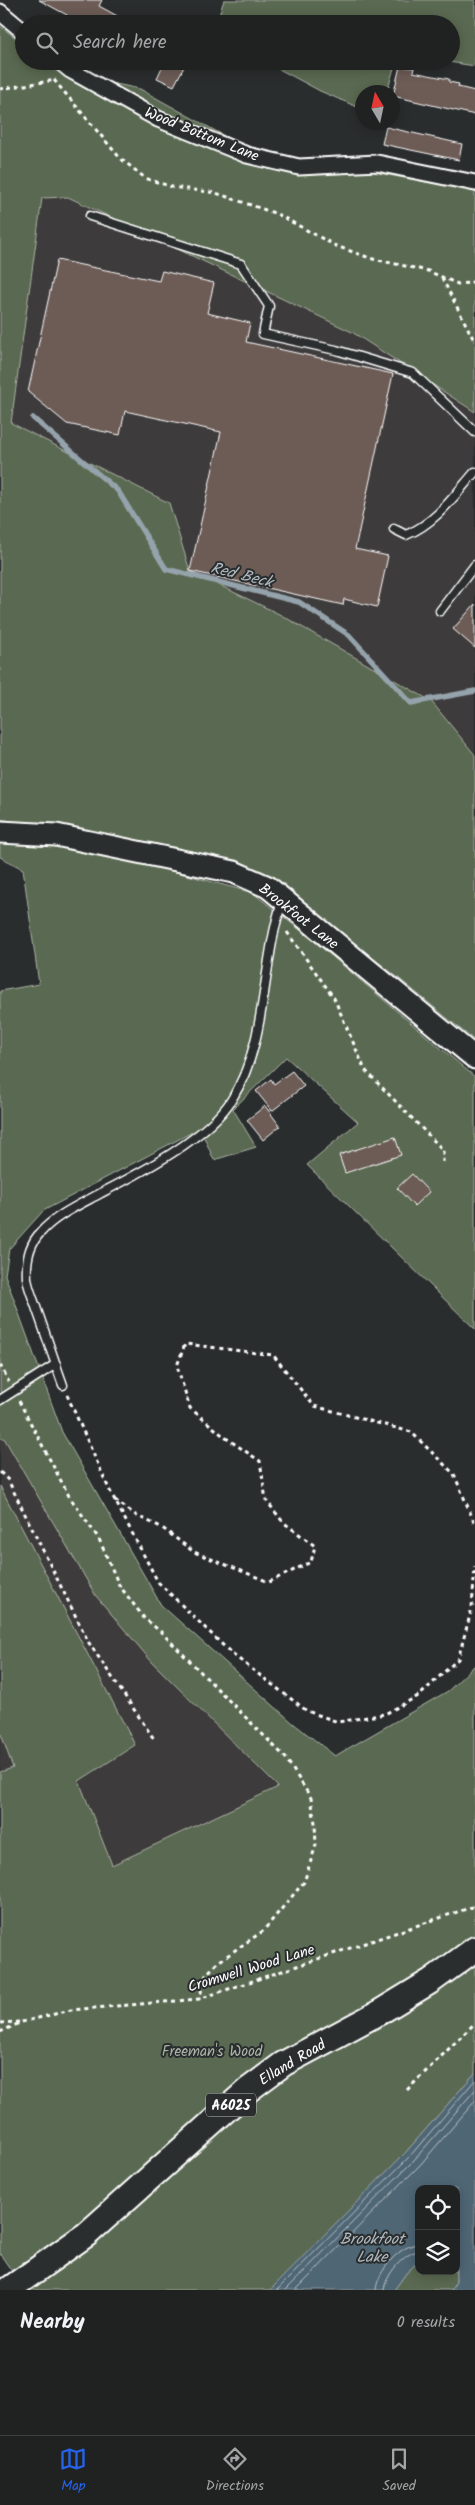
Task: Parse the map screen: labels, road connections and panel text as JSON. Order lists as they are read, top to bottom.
{
  "streets": {
    "main road": ["Elland Road", "A6025"],
    "street": ["Wood Bottom Lane", "Brookfoot Lane"],
    "path": ["Cromwell Wood Lane"]
  },
  "water": ["Red Beck", "Brookfoot Lake"],
  "parks": ["Freeman's Wood"],
  "north": "top",
  "page": {
    "search": "Search here",
    "heading": ["Nearby", "0 results"],
    "nav": ["Map", "Directions", "Saved"]
  }
}
